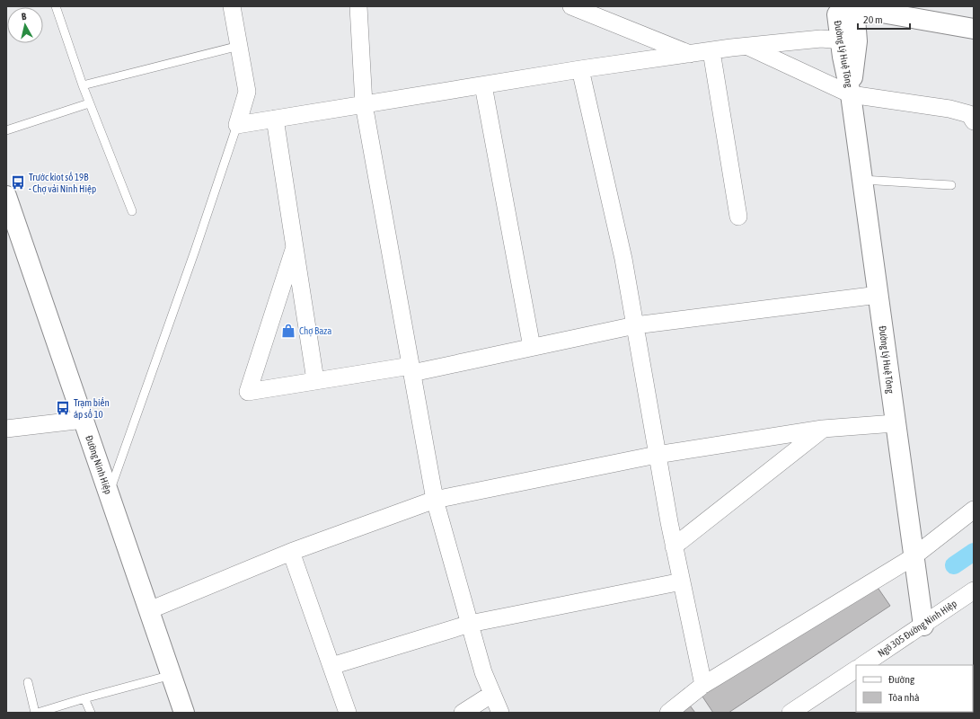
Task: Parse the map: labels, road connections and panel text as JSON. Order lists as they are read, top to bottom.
{
  "streets": {
    "main road": ["Đường Lý Huệ Tông", "Đường Ninh Hiệp"],
    "street": ["Ngõ 305 Đường Ninh Hiệp"]
  },
  "crossings": [
    ["Đường Lý Huệ Tông", "Ngõ 305 Đường Ninh Hiệp"]
  ],
  "places": {
    "bus stop": ["Trước kiot số 19B - Chợ vải Ninh Hiệp", "Trạm biến áp số 10"],
    "shop": ["Chợ Baza"]
  },
  "legend": ["Đường", "Tòa nhà"],
  "scale_bar": "20 m",
  "north": "top"
}
